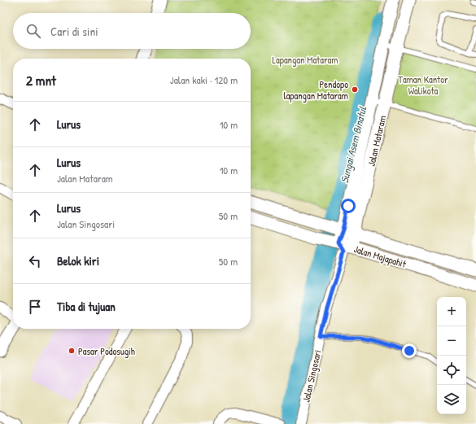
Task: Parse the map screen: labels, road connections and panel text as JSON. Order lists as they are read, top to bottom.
{
  "streets": {
    "street": ["Jalan Mataram", "Jalan Majapahit", "Jalan Singosari"]
  },
  "crossings": [
    ["Jalan Mataram", "Jalan Majapahit"],
    ["Jalan Mataram", "Jalan Singosari"],
    ["Jalan Majapahit", "Jalan Singosari"]
  ],
  "water": ["Sungai Asem Binatul"],
  "parks": ["Lapangan Mataram", "Taman Kantor Walikota"],
  "places": ["Pendopo lapangan Mataram", "Pasar Podosugih"],
  "page": {
    "search": "Cari di sini",
    "heading": ["2 mnt", "Jalan kaki · 120 m"],
    "list": [
      ["Lurus", "10 m"],
      ["Lurus", "Jalan Mataram", "10 m"],
      ["Lurus", "Jalan Singosari", "50 m"],
      ["Belok kiri", "50 m"],
      "Tiba di tujuan"
    ],
    "map_buttons": ["+", "−"]
  }
}
